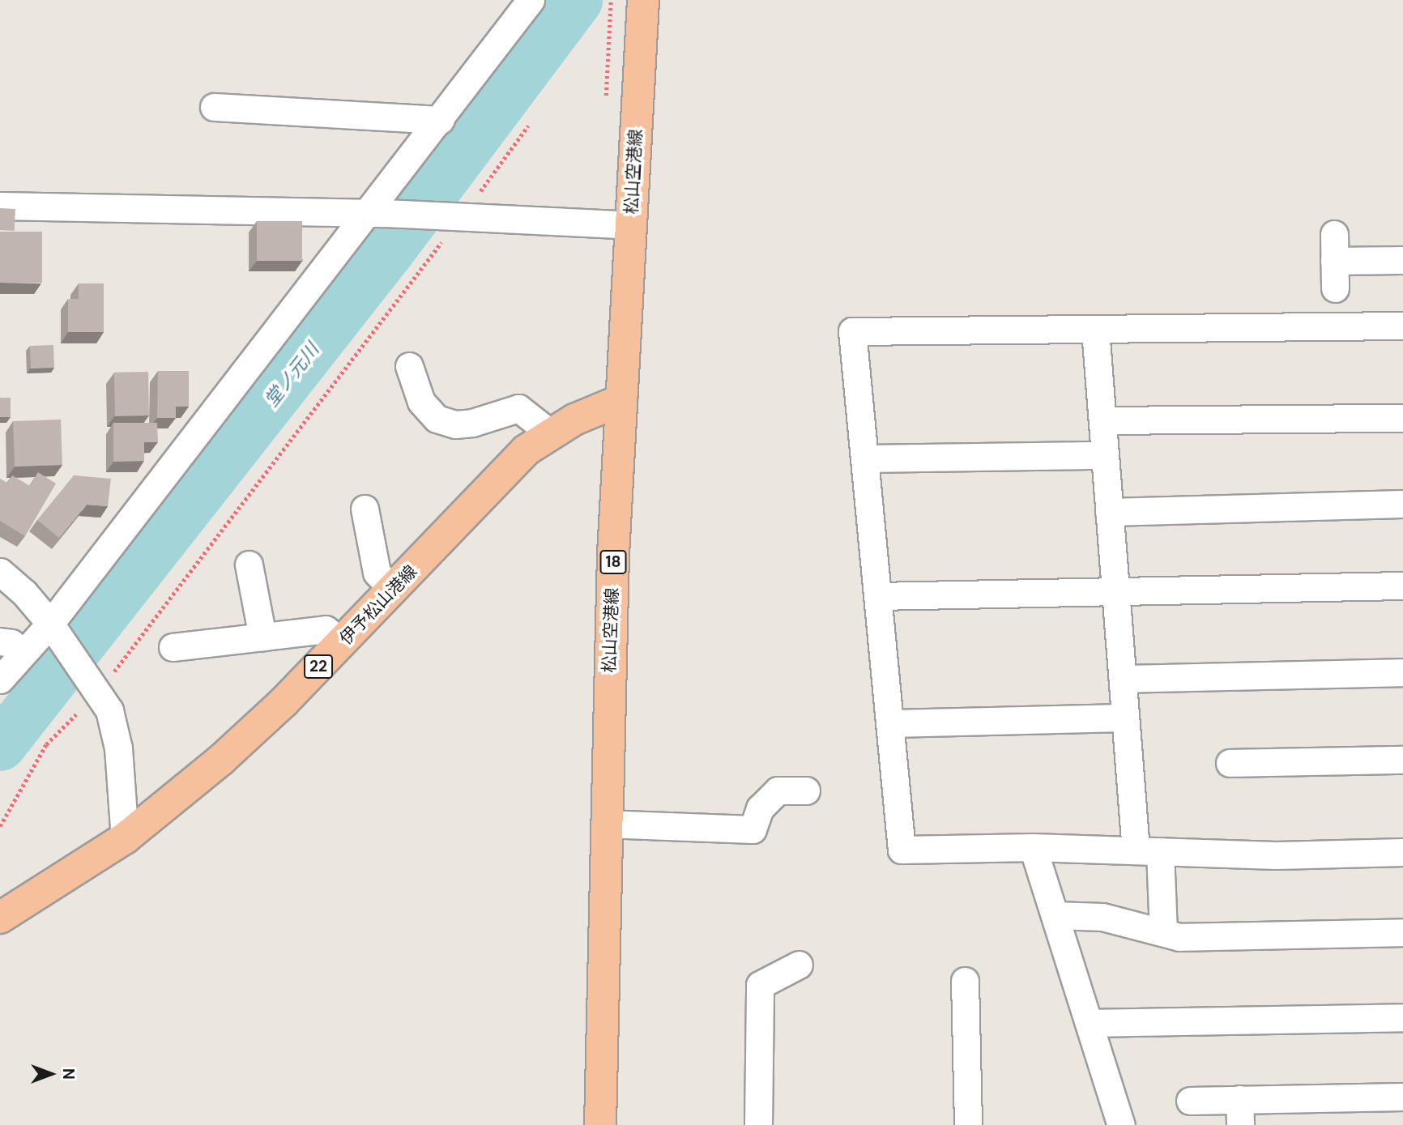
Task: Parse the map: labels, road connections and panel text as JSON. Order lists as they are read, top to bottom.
{
  "streets": {
    "main road": [
      "松山空港線",
      "18",
      "伊予松山港線",
      "22"
    ]
  },
  "crossings": [
    ["松山空港線", "伊予松山港線"]
  ],
  "water": ["堂ノ元川"],
  "north": "right"
}
